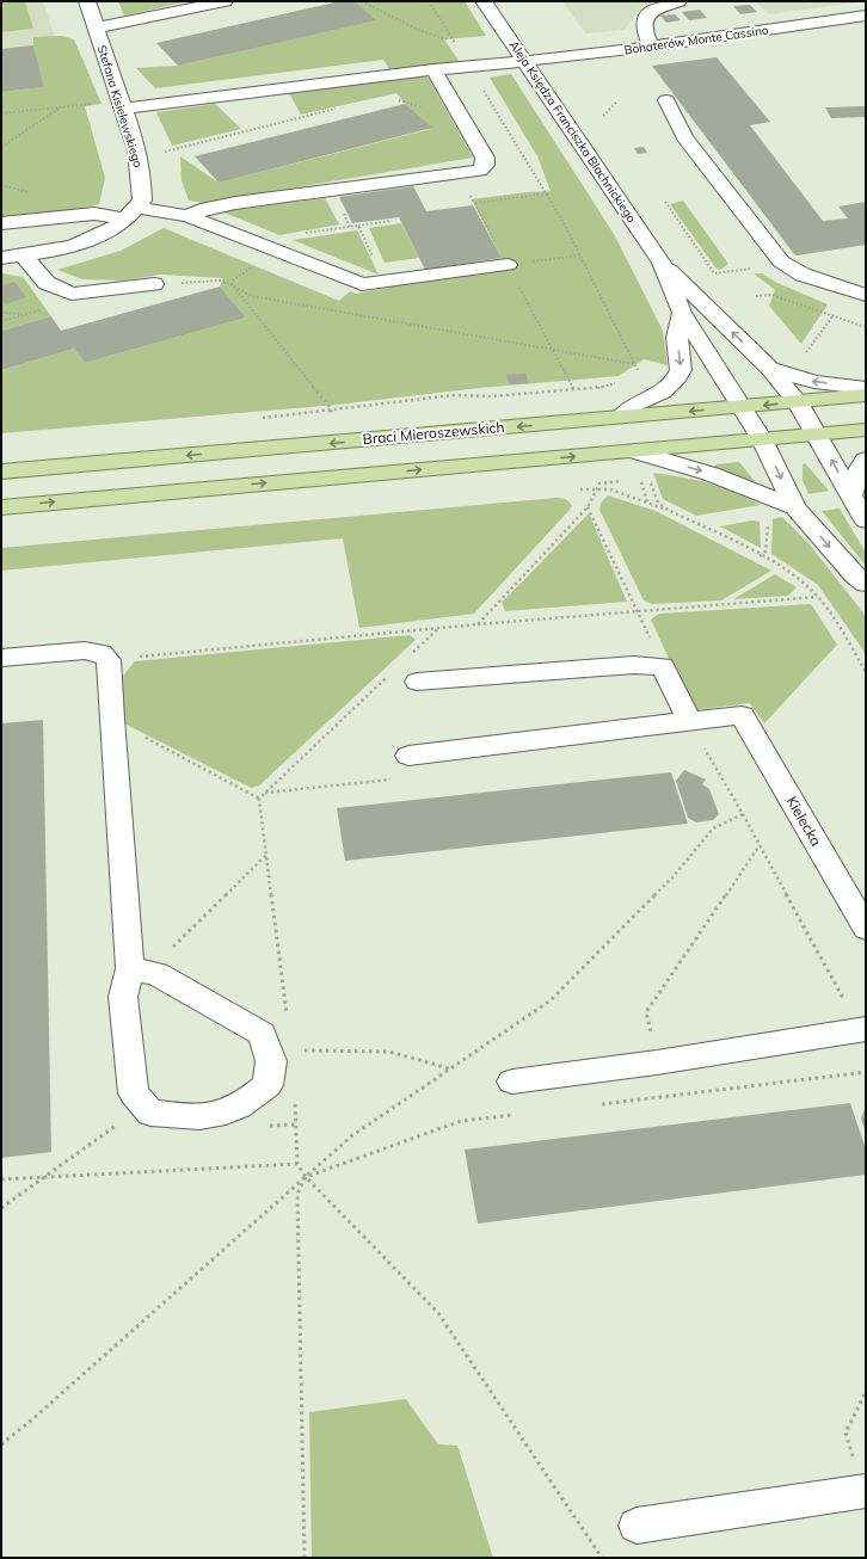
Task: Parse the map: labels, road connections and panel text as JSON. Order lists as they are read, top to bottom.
{
  "streets": {
    "main road": ["Braci Mieroszewskich"],
    "street": [
      "Bohaterów Monte Cassino",
      "Stefana Kisielewskiego",
      "Aleja Księdza Franciszka Blachnickiego",
      "Kielecka"
    ]
  },
  "crossings": [
    ["Bohaterów Monte Cassino", "Stefana Kisielewskiego"],
    ["Bohaterów Monte Cassino", "Aleja Księdza Franciszka Blachnickiego"],
    ["Aleja Księdza Franciszka Blachnickiego", "Braci Mieroszewskich"]
  ]
}
